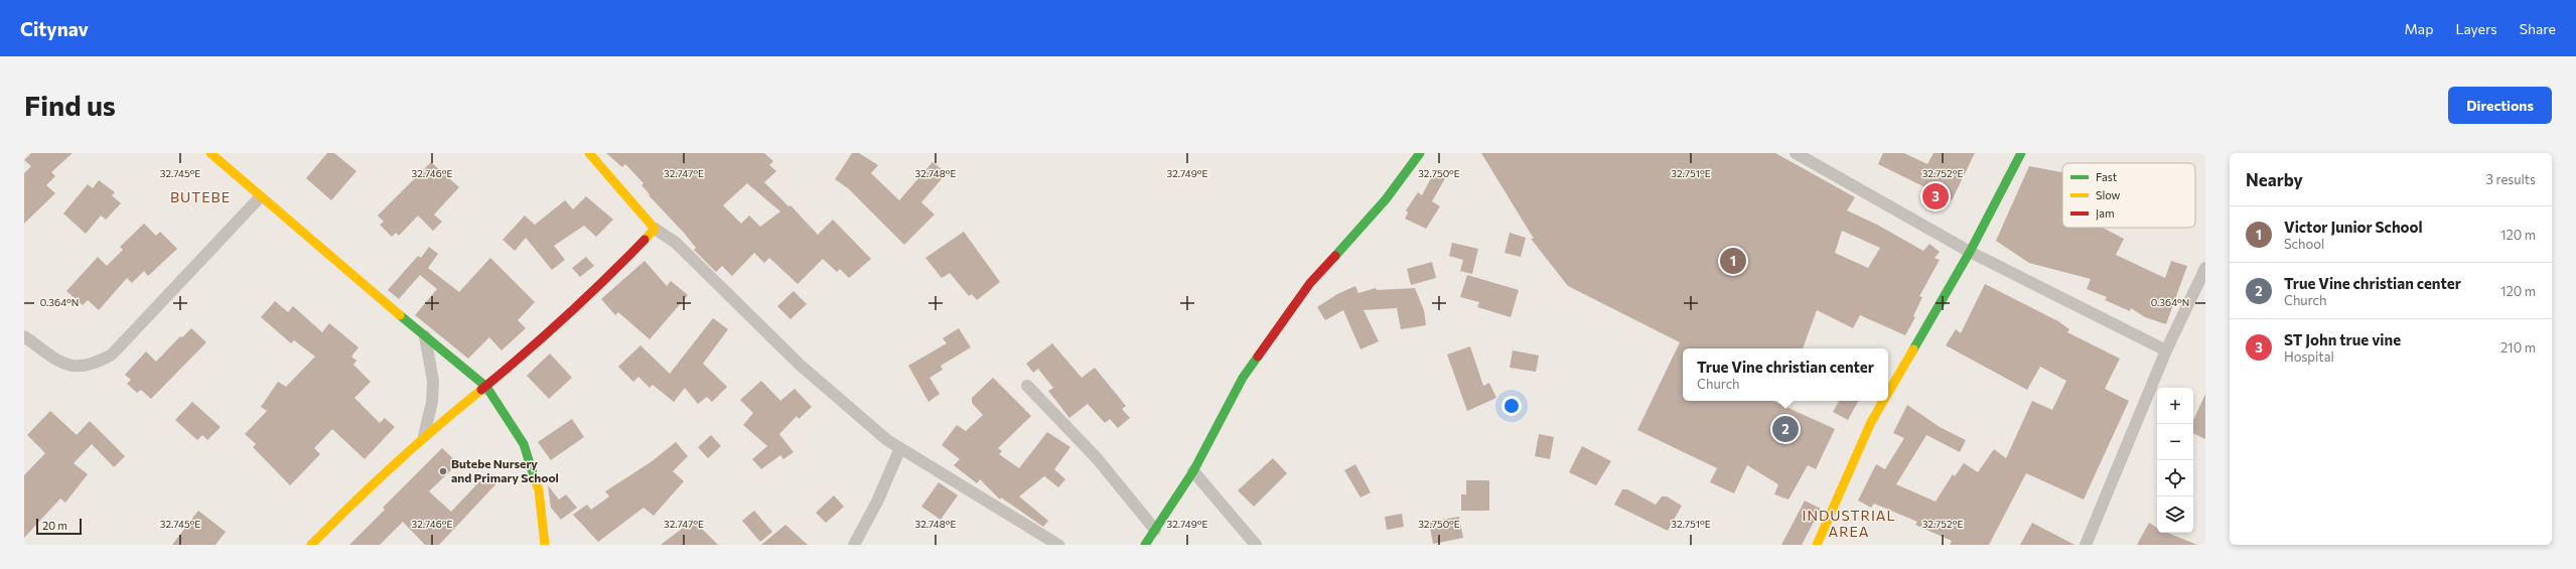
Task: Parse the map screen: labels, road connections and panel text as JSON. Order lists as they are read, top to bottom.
{
  "districts": ["BUTEBE", "INDUSTRIAL AREA"],
  "places": ["Butebe Nursery and Primary School"],
  "legend": ["Fast", "Slow", "Jam"],
  "scale_bar": "20 m",
  "page": {
    "header": "Citynav",
    "nav": ["Map", "Layers", "Share"],
    "buttons": "Directions",
    "title": "Find us",
    "heading": ["Nearby", "3 results"],
    "pins": ["3", "1", "2"],
    "list": [
      {
        "mark": "1",
        "name": "Victor Junior School",
        "note": "School",
        "value": "120 m"
      },
      {
        "mark": "2",
        "name": "True Vine christian center",
        "note": "Church",
        "value": "120 m"
      },
      {
        "mark": "3",
        "name": "ST John true vine",
        "note": "Hospital",
        "value": "210 m"
      }
    ],
    "popup": ["True Vine christian center", "Church"],
    "map_buttons": ["+", "−"],
    "scale": "20 m"
  },
  "coordinates": [
    "32.745°E",
    "32.746°E",
    "32.747°E",
    "32.748°E",
    "32.749°E",
    "32.750°E",
    "32.751°E",
    "32.752°E",
    "0.364°N"
  ]
}
